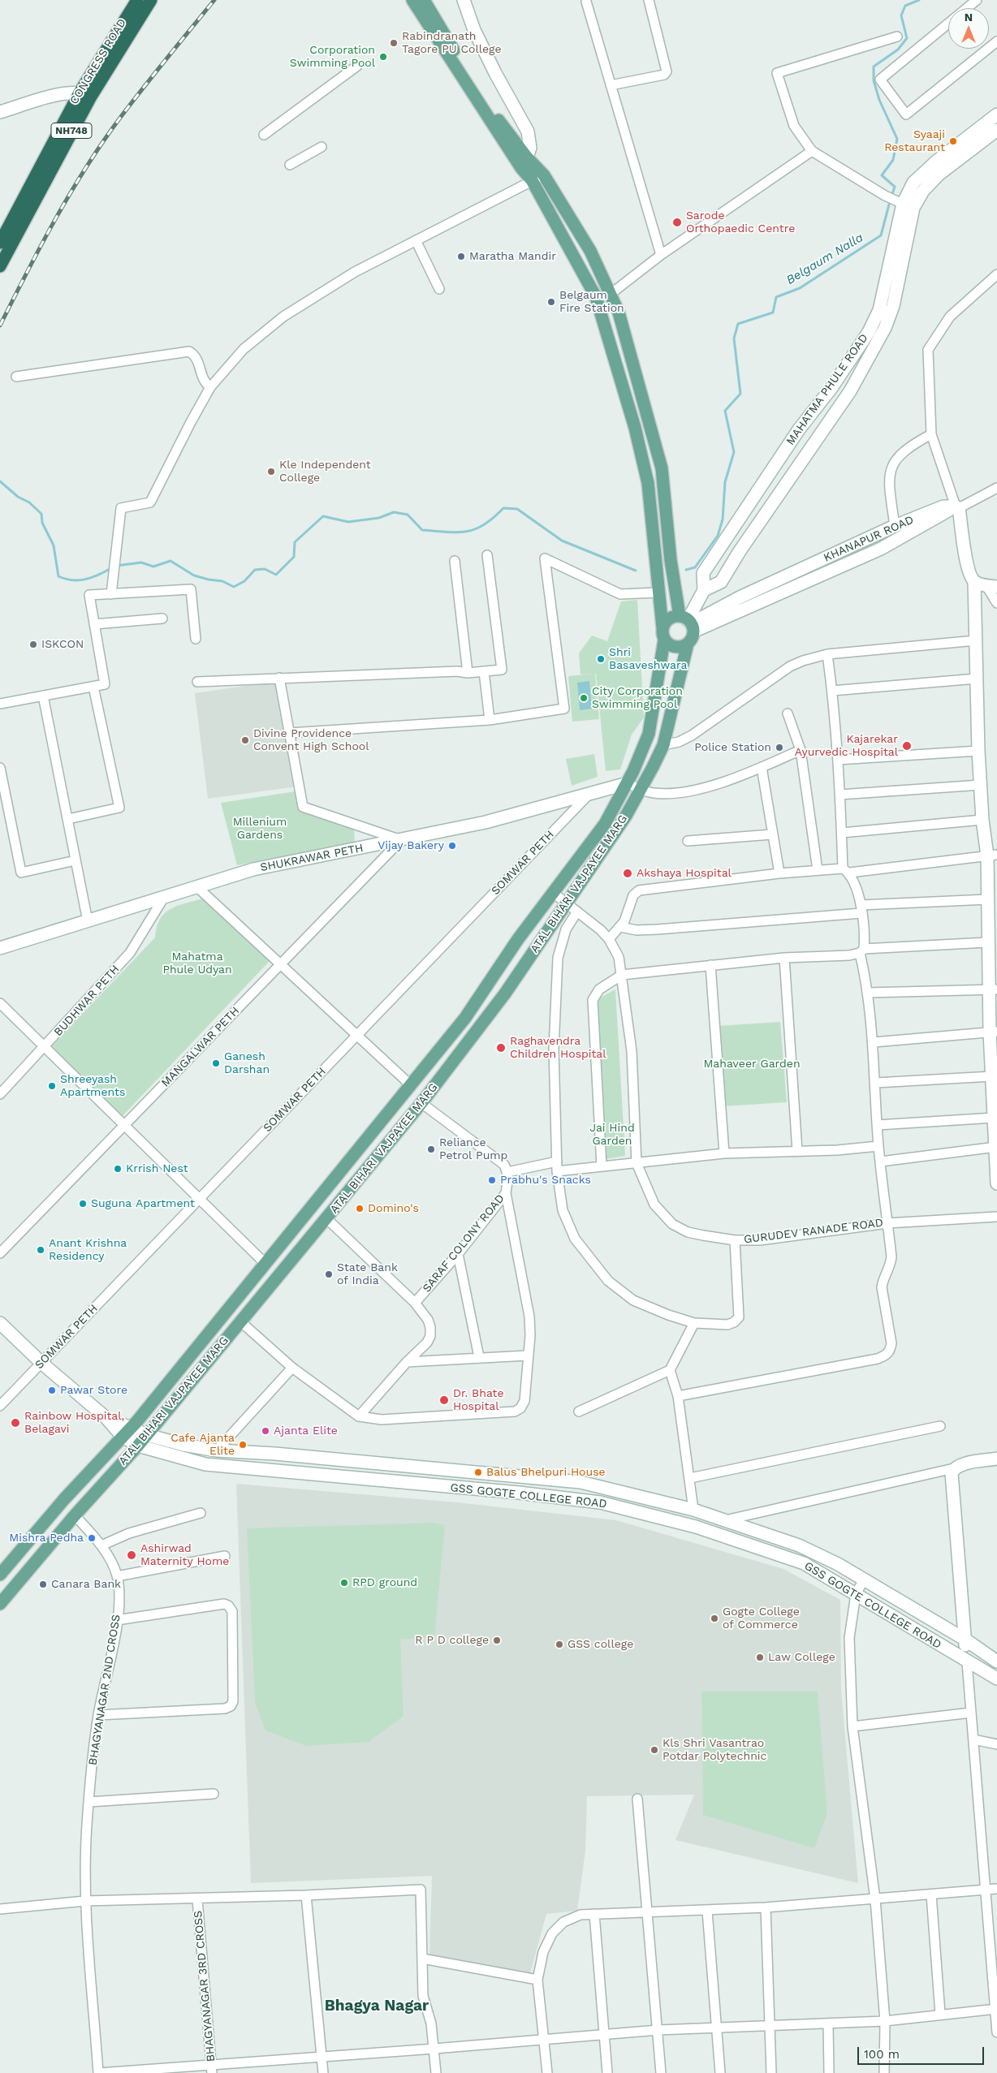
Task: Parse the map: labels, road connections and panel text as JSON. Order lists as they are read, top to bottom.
{
  "streets": {
    "highway": ["CONGRESS ROAD", "NH748"],
    "main road": [
      "MAHATMA PHULE ROAD",
      "KHANAPUR ROAD",
      "SHUKRAWAR PETH",
      "ATAL BIHARI VAJPAYEE MARG",
      "GSS GOGTE COLLEGE ROAD"
    ],
    "street": [
      "SOMWAR PETH",
      "BUDHWAR PETH",
      "MANGALWAR PETH",
      "GURUDEV RANADE ROAD",
      "SARAF COLONY ROAD",
      "BHAGYANAGAR 2ND CROSS",
      "BHAGYANAGAR 3RD CROSS"
    ]
  },
  "crossings": [
    ["KHANAPUR ROAD", "ATAL BIHARI VAJPAYEE MARG"],
    ["SHUKRAWAR PETH", "SOMWAR PETH"],
    ["SHUKRAWAR PETH", "ATAL BIHARI VAJPAYEE MARG"],
    ["SHUKRAWAR PETH", "BUDHWAR PETH"],
    ["SHUKRAWAR PETH", "MANGALWAR PETH"],
    ["ATAL BIHARI VAJPAYEE MARG", "GURUDEV RANADE ROAD"],
    ["ATAL BIHARI VAJPAYEE MARG", "SARAF COLONY ROAD"],
    ["ATAL BIHARI VAJPAYEE MARG", "GSS GOGTE COLLEGE ROAD"],
    ["ATAL BIHARI VAJPAYEE MARG", "BHAGYANAGAR 2ND CROSS"]
  ],
  "districts": ["Bhagya Nagar"],
  "water": ["Belgaum Nalla"],
  "parks": [
    "Millenium Gardens",
    "Mahatma Phule Udyan",
    "Mahaveer Garden",
    "Jai Hind Garden"
  ],
  "places": [
    "Rabindranath Tagore PU College",
    "Corporation Swimming Pool",
    "Syaaji Restaurant",
    "Sarode Orthopaedic Centre",
    "Maratha Mandir",
    "Belgaum Fire Station",
    "Kle Independent College",
    "ISKCON",
    "Shri Basaveshwara",
    "City Corporation Swimming Pool",
    "Divine Providence Convent High School",
    "Kajarekar Ayurvedic Hospital",
    "Police Station",
    "Vijay Bakery",
    "Akshaya Hospital",
    "Raghavendra Children Hospital",
    "Ganesh Darshan",
    "Shreeyash Apartments",
    "Reliance Petrol Pump",
    "Krrish Nest",
    "Prabhu's Snacks",
    "Suguna Apartment",
    "Domino's",
    "Anant Krishna Residency",
    "State Bank of India",
    "Pawar Store",
    "Dr. Bhate Hospital",
    "Rainbow Hospital, Belagavi",
    "Ajanta Elite",
    "Cafe Ajanta Elite",
    "Balus Bhelpuri House",
    "Mishra Pedha",
    "Ashirwad Maternity Home",
    "RPD ground",
    "Canara Bank",
    "Gogte College of Commerce",
    "R P D college",
    "GSS college",
    "Law College",
    "Kls Shri Vasantrao Potdar Polytechnic"
  ],
  "scale_bar": "100 m",
  "north": "top"
}
